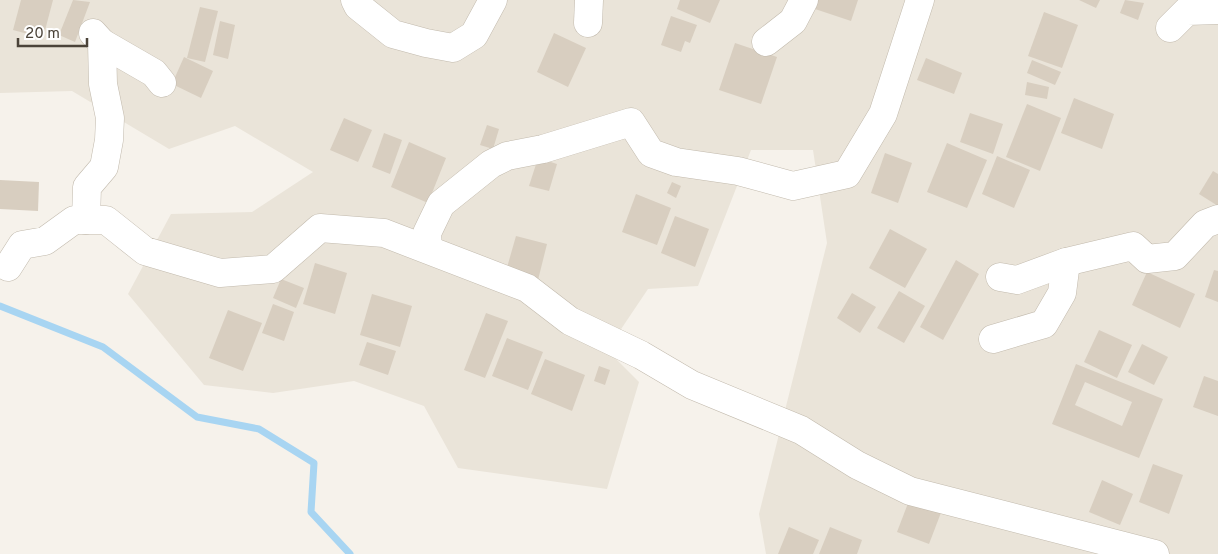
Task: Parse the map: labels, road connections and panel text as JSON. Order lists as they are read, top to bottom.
{
  "scale_bar": "20 m"
}
